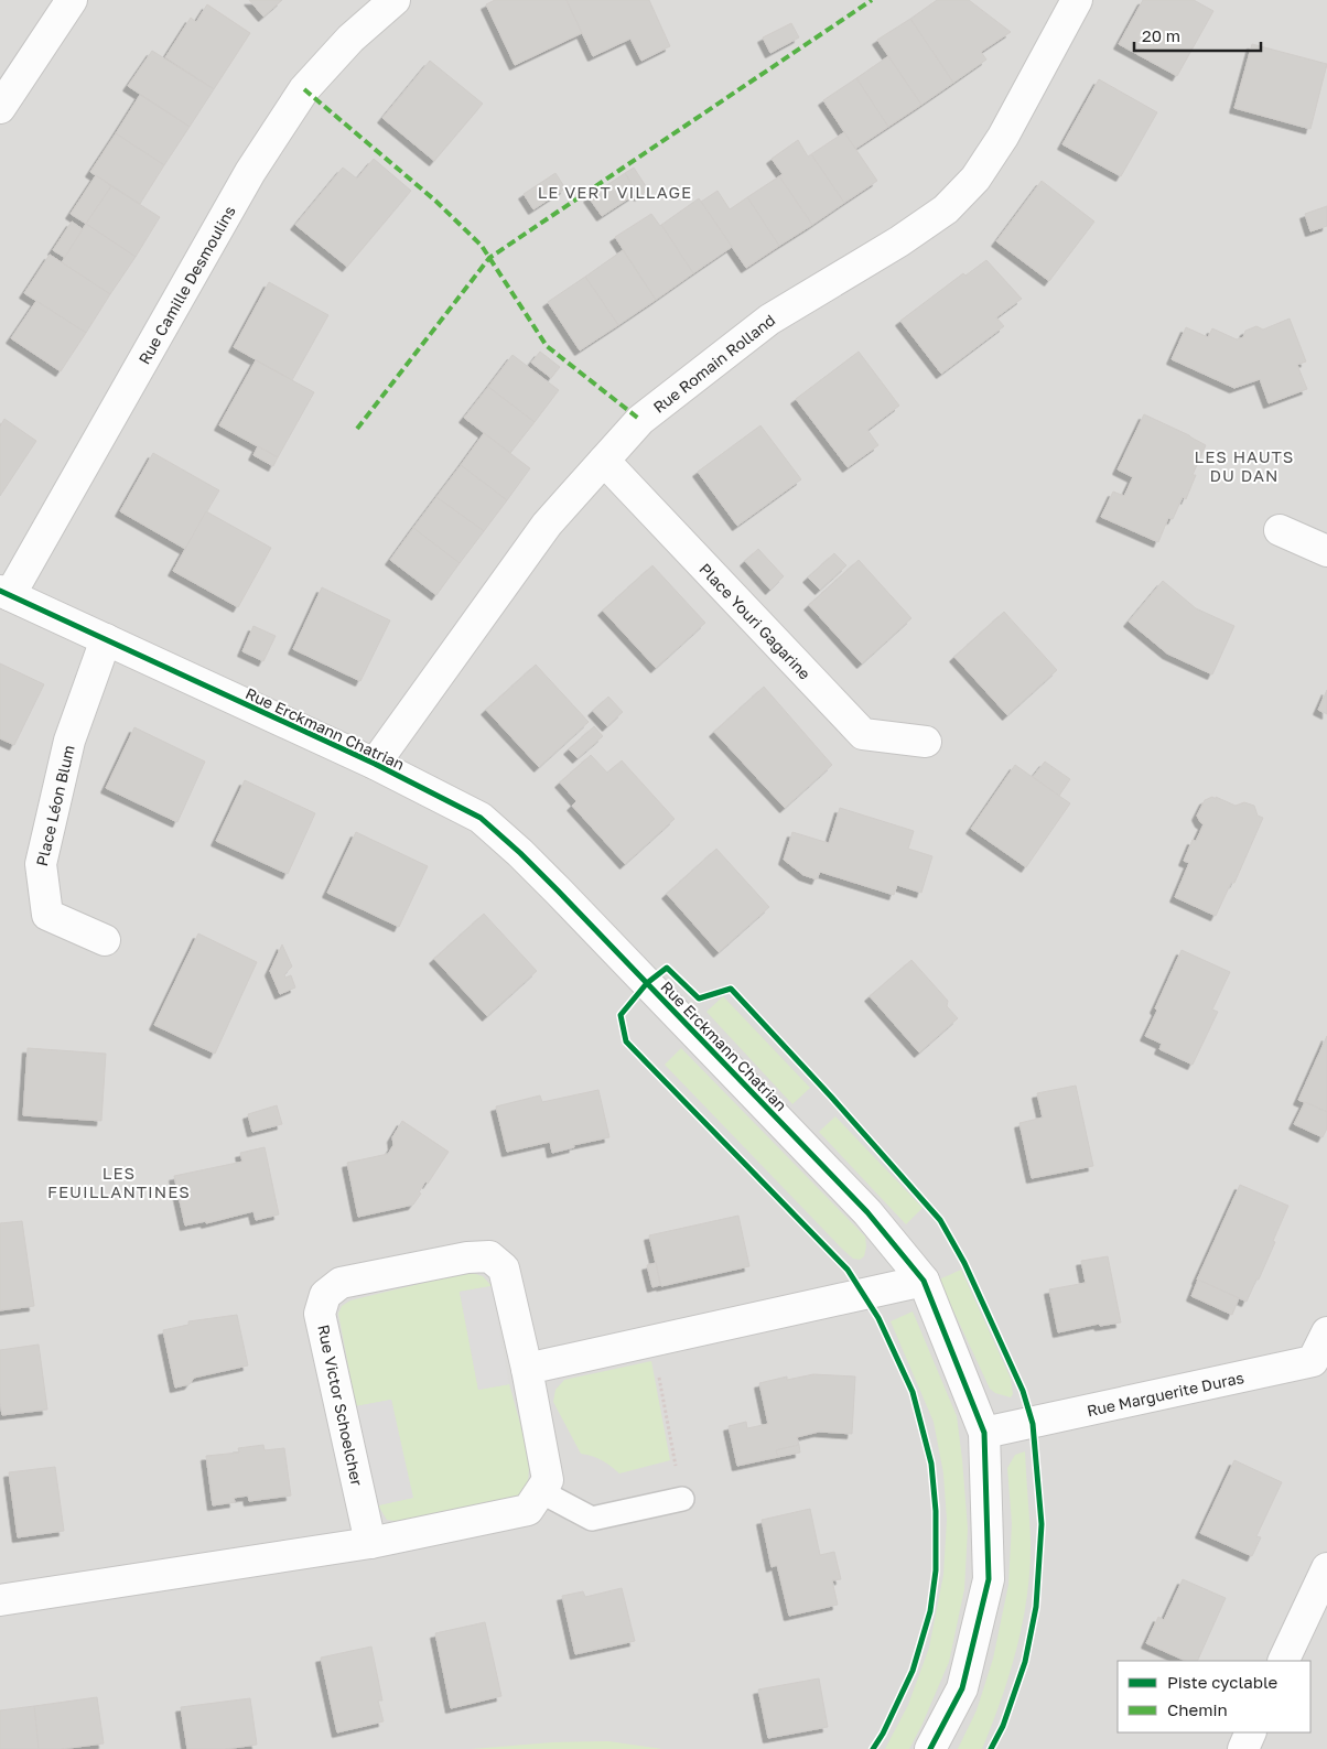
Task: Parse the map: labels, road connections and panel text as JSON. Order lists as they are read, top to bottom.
{
  "streets": {
    "street": [
      "Rue Camille Desmoulins",
      "Rue Romain Rolland",
      "Place Youri Gagarine",
      "Rue Erckmann Chatrian",
      "Place Léon Blum",
      "Rue Marguerite Duras",
      "Rue Victor Schoelcher"
    ]
  },
  "crossings": [
    ["Rue Camille Desmoulins", "Rue Erckmann Chatrian"],
    ["Rue Romain Rolland", "Place Youri Gagarine"],
    ["Rue Romain Rolland", "Rue Erckmann Chatrian"],
    ["Rue Erckmann Chatrian", "Place Léon Blum"],
    ["Rue Erckmann Chatrian", "Rue Marguerite Duras"]
  ],
  "districts": ["LE VERT VILLAGE", "LES HAUTS DU DAN", "LES FEUILLANTINES"],
  "legend": ["Piste cyclable", "Chemin"],
  "scale_bar": "20 m"
}
